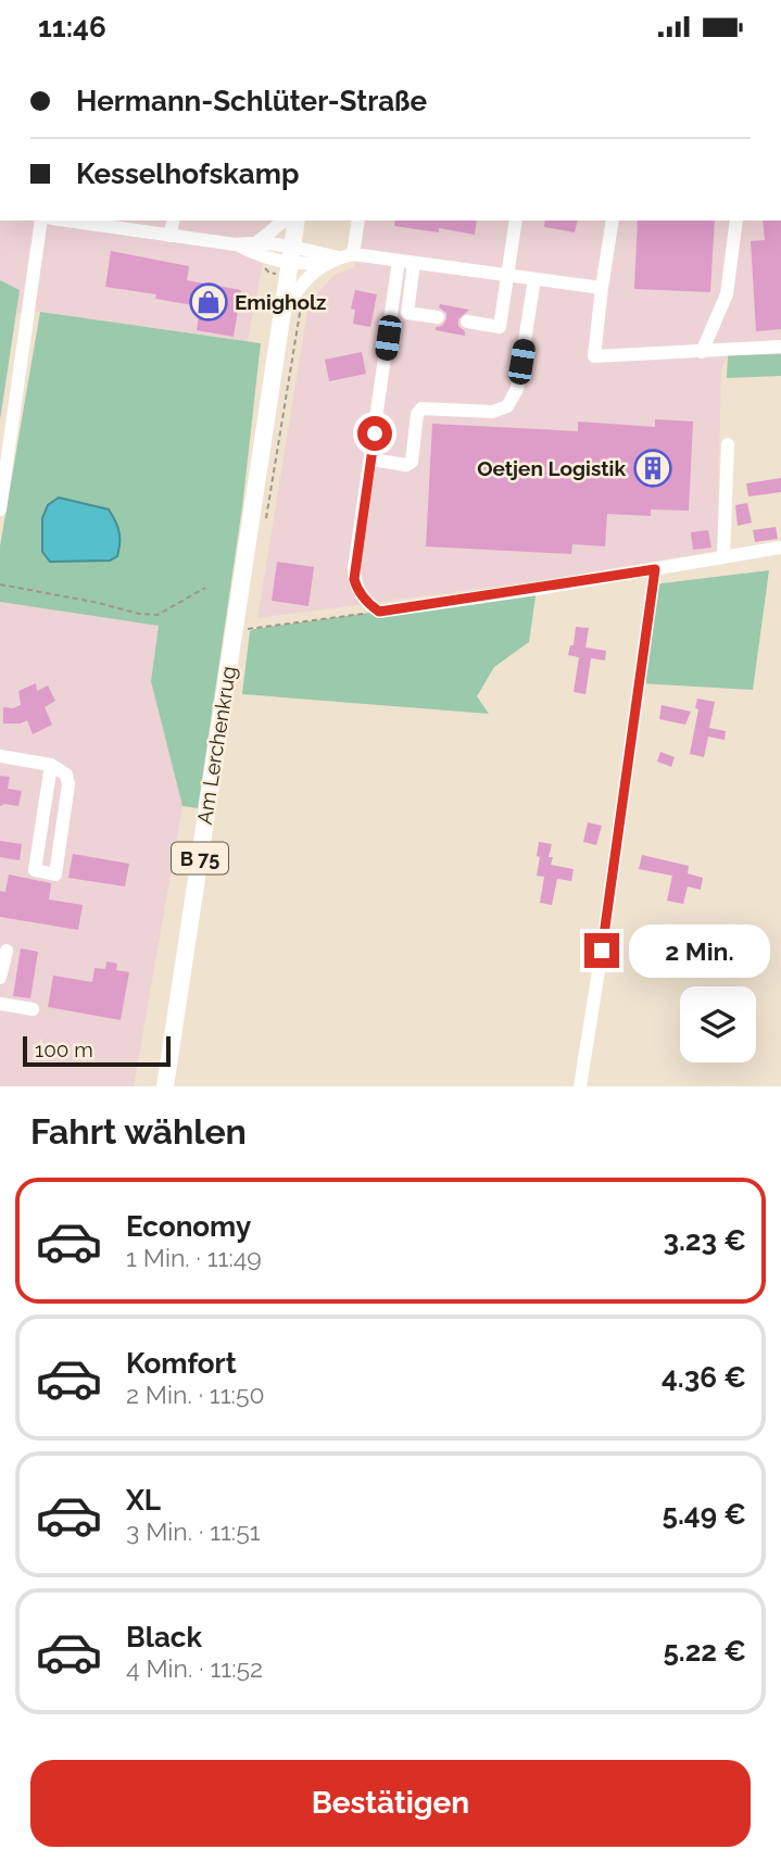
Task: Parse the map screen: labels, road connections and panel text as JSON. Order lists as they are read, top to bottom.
{
  "streets": {
    "main road": ["Am Lerchenkrug", "B 75"]
  },
  "crossings": [
    ["Am Lerchenkrug", "B 75"]
  ],
  "places": {
    "shop": ["Emigholz"],
    "building": ["Oetjen Logistik"]
  },
  "scale_bar": "100 m",
  "page": {
    "status": "11:46",
    "banner": ["Hermann-Schlüter-Straße", "Kesselhofskamp"],
    "bubble": "2 Min.",
    "scale": "100 m",
    "heading": "Fahrt wählen",
    "list": [
      {
        "name": "Economy",
        "note": "1 Min. · 11:49",
        "value": "3.23 €"
      },
      {
        "name": "Komfort",
        "note": "2 Min. · 11:50",
        "value": "4.36 €"
      },
      {
        "name": "XL",
        "note": "3 Min. · 11:51",
        "value": "5.49 €"
      },
      {
        "name": "Black",
        "note": "4 Min. · 11:52",
        "value": "5.22 €"
      }
    ],
    "buttons": "Bestätigen"
  }
}
